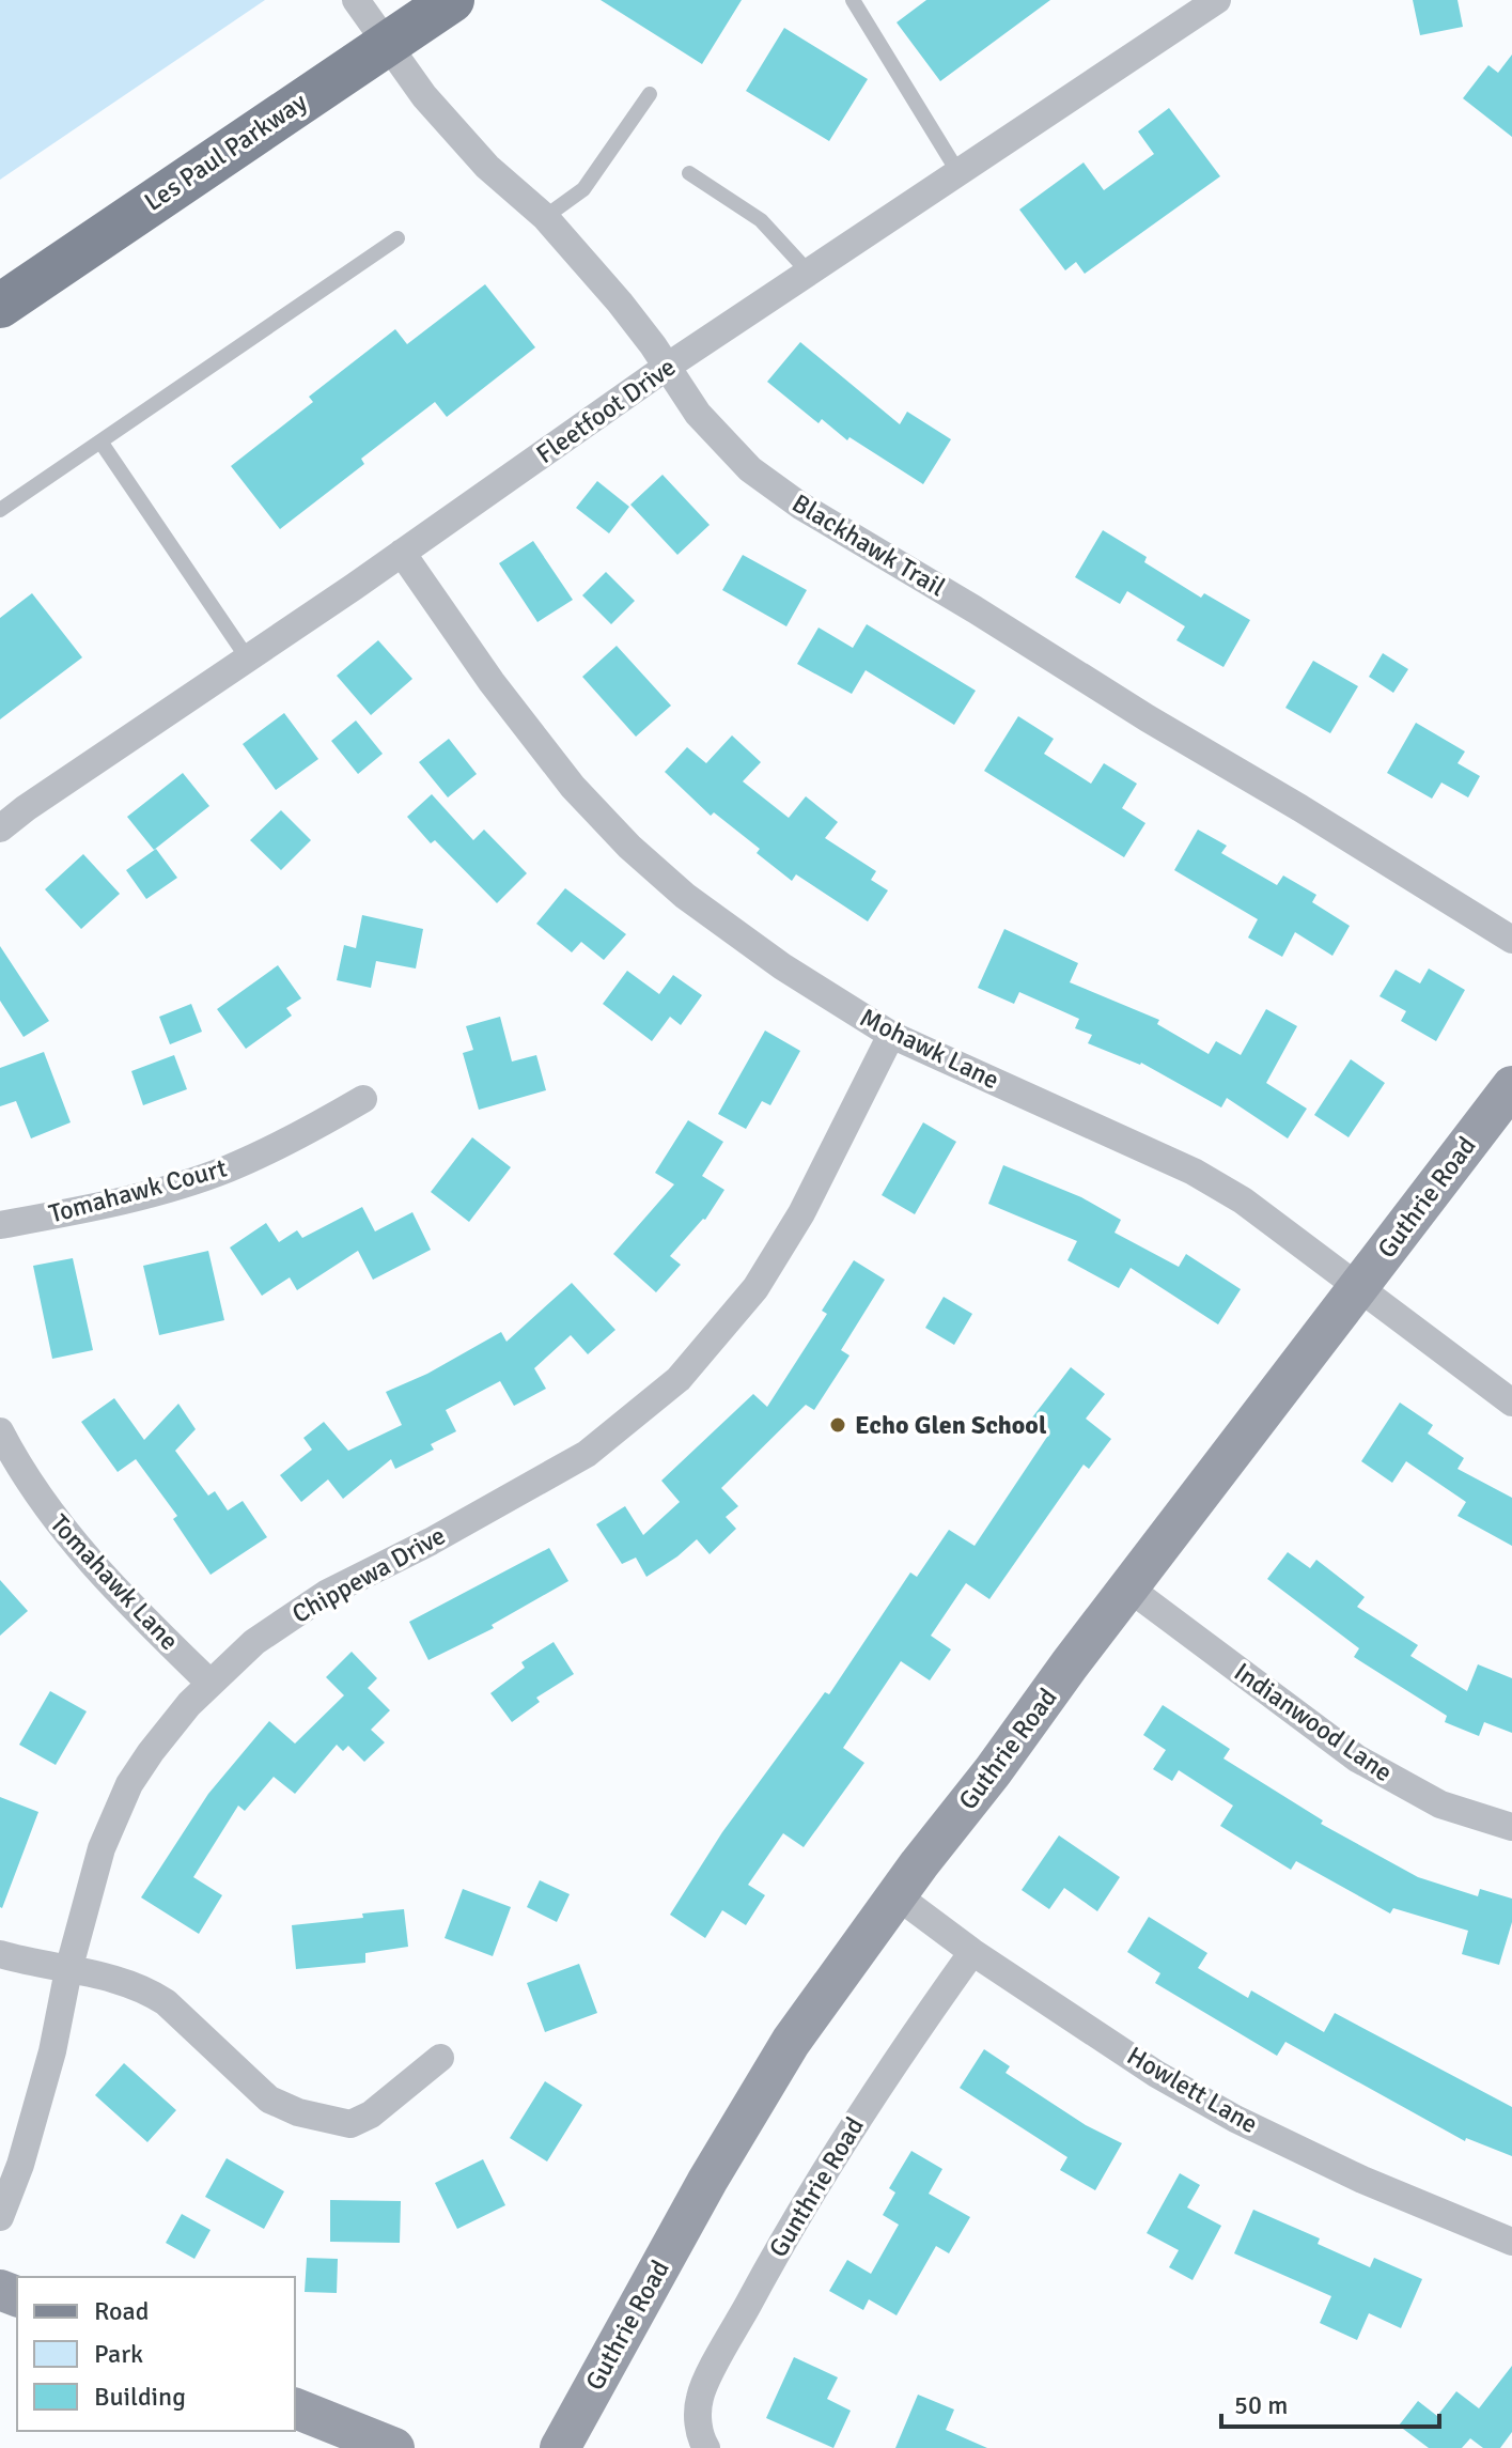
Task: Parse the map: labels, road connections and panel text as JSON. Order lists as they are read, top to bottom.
{
  "streets": {
    "main road": ["Les Paul Parkway"],
    "street": [
      "Fleetfoot Drive",
      "Blackhawk Trail",
      "Mohawk Lane",
      "Tomahawk Court",
      "Guthrie Road",
      "Chippewa Drive",
      "Tomahawk Lane",
      "Indianwood Lane",
      "Howlett Lane",
      "Gunthrie Road"
    ]
  },
  "crossings": [
    ["Les Paul Parkway", "Blackhawk Trail"],
    ["Fleetfoot Drive", "Blackhawk Trail"],
    ["Fleetfoot Drive", "Mohawk Lane"],
    ["Mohawk Lane", "Guthrie Road"],
    ["Mohawk Lane", "Chippewa Drive"],
    ["Guthrie Road", "Indianwood Lane"],
    ["Guthrie Road", "Howlett Lane"],
    ["Chippewa Drive", "Tomahawk Lane"],
    ["Howlett Lane", "Gunthrie Road"]
  ],
  "places": ["Echo Glen School"],
  "legend": ["Road", "Park", "Building"],
  "scale_bar": "50 m"
}
